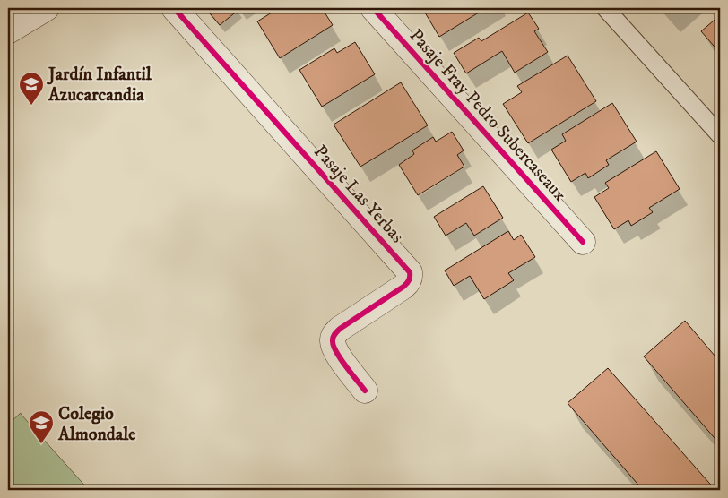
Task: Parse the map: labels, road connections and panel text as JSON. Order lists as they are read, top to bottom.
{
  "streets": {
    "street": ["Pasaje Fray Pedro Subercaseaux", "Pasaje Las Yerbas"]
  },
  "places": {
    "school or university": ["Jardín Infantil Azucarcandia", "Colegio Almondale"]
  }
}
